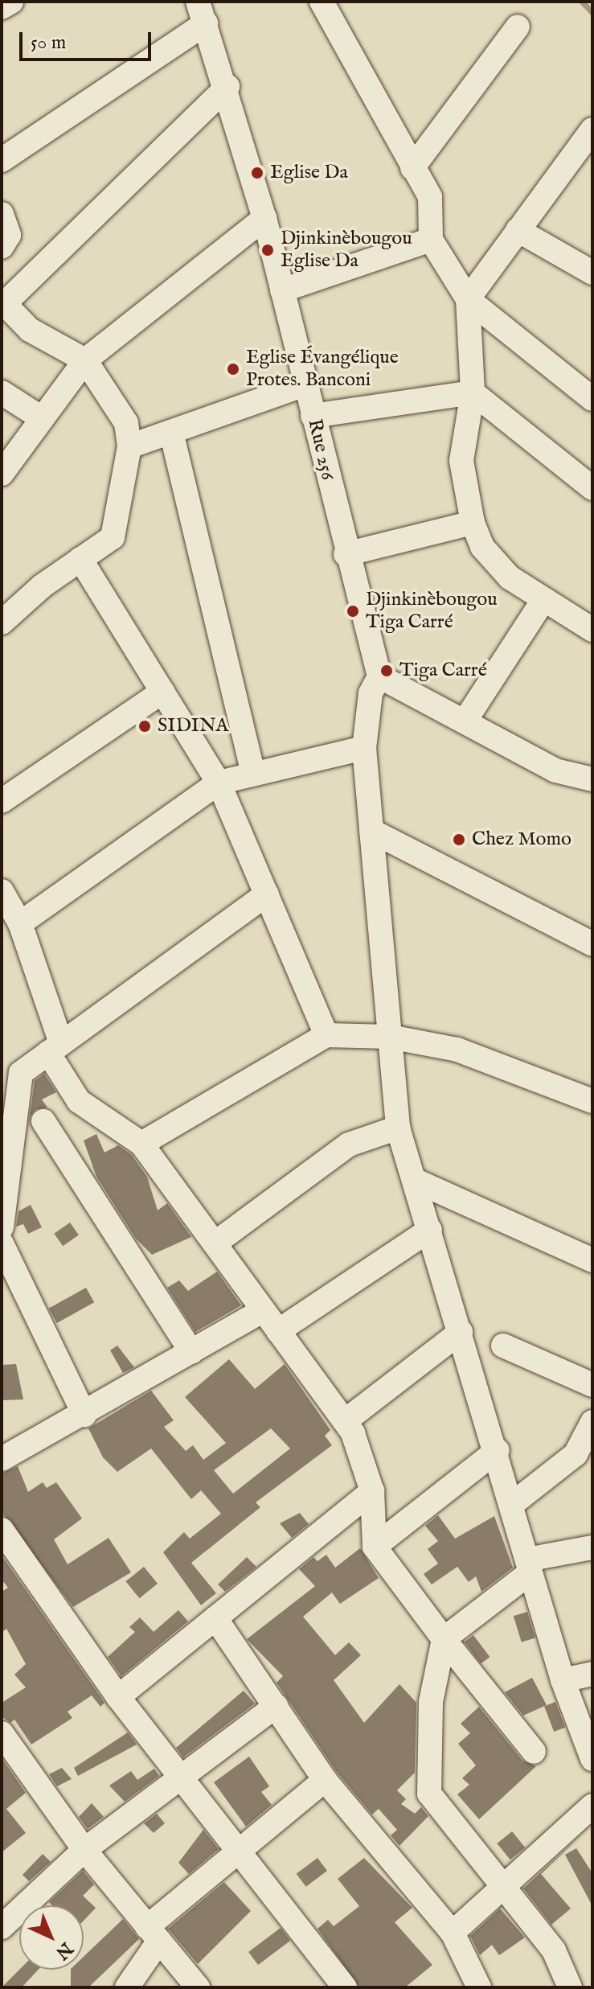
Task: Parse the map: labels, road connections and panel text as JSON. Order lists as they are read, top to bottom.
{
  "streets": {
    "street": ["Rue 256"]
  },
  "places": [
    "Eglise Da",
    "Djinkinèbougou Eglise Da",
    "Eglise Évangélique Protes. Banconi",
    "Djinkinèbougou Tiga Carré",
    "Tiga Carré",
    "SIDINA",
    "Chez Momo"
  ],
  "scale_bar": "50 m",
  "north": "bottom right"
}
